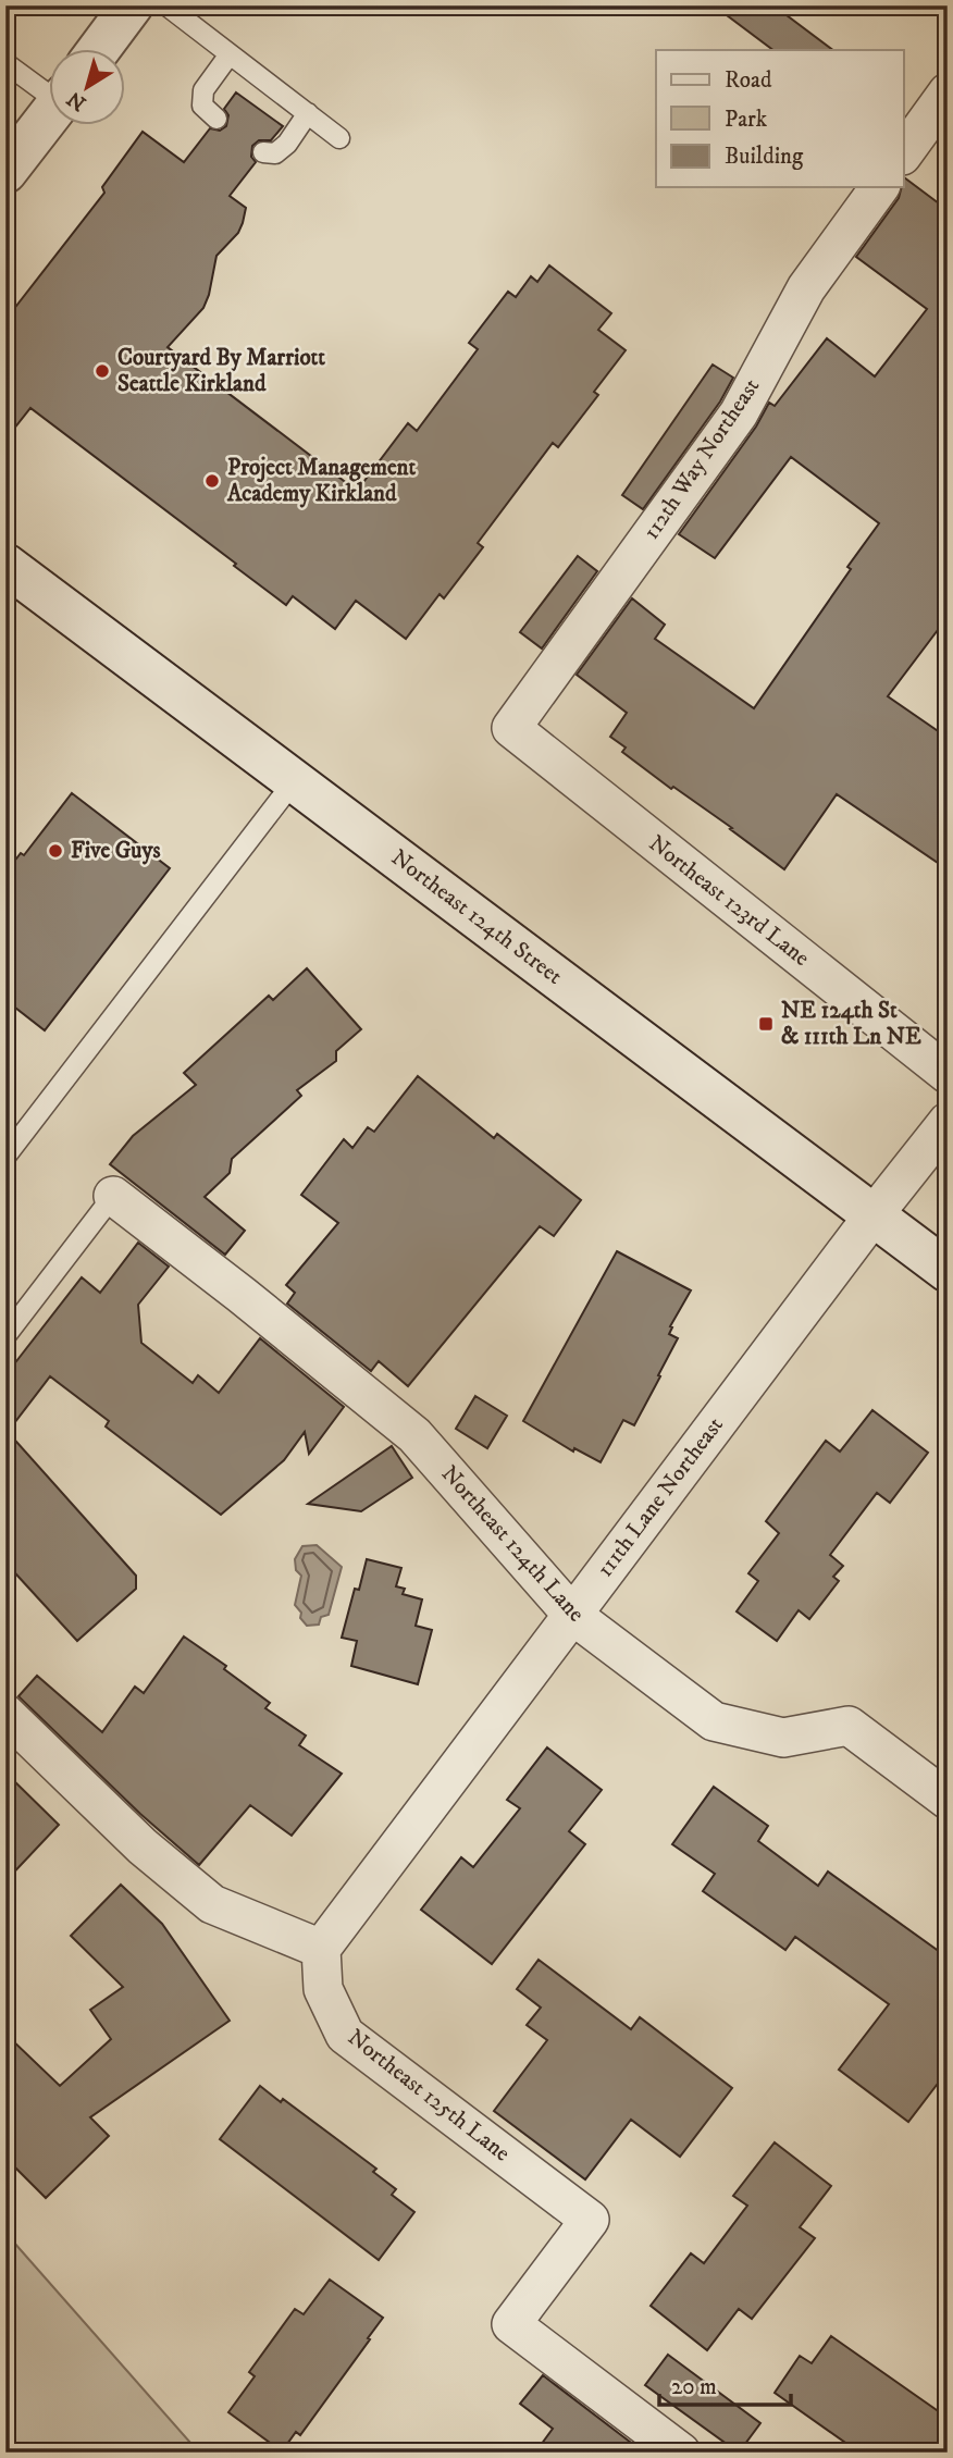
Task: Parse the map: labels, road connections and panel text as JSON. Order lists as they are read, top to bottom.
{
  "streets": {
    "main road": ["Northeast 124th Street"],
    "street": [
      "112th Way Northeast",
      "Northeast 123rd Lane",
      "111th Lane Northeast",
      "Northeast 124th Lane",
      "Northeast 125th Lane"
    ]
  },
  "crossings": [
    ["112th Way Northeast", "Northeast 123rd Lane"],
    ["Northeast 124th Street", "111th Lane Northeast"],
    ["111th Lane Northeast", "Northeast 124th Lane"],
    ["111th Lane Northeast", "Northeast 125th Lane"]
  ],
  "places": {
    "other": ["Courtyard By Marriott Seattle Kirkland", "Project Management Academy Kirkland", "Five Guys"],
    "transit": ["NE 124th St & 111th Ln NE"]
  },
  "legend": ["Road", "Park", "Building"],
  "scale_bar": "20 m",
  "north": "bottom left"
}
